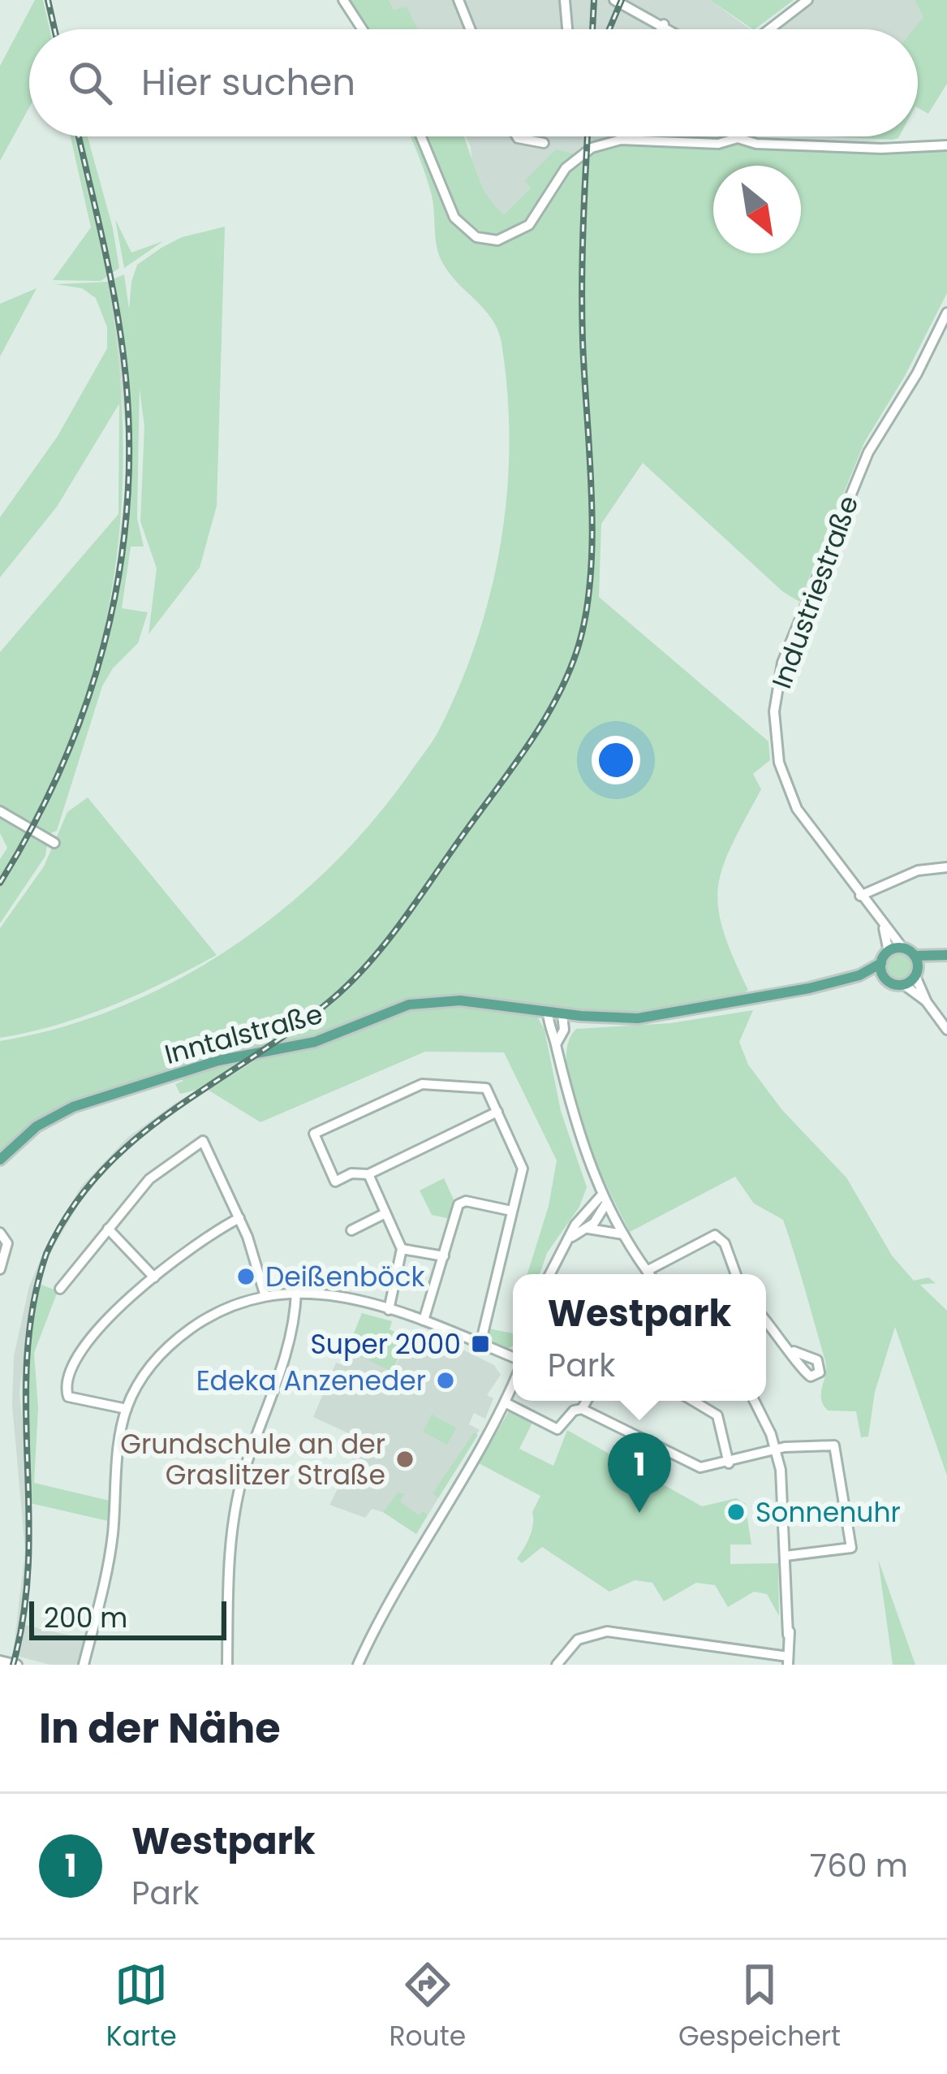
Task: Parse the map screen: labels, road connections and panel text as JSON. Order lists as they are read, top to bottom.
{
  "streets": {
    "main road": ["Inntalstraße"],
    "street": ["Industriestraße"]
  },
  "places": {
    "other": [
      "Deißenböck",
      "Edeka Anzeneder",
      "Grundschule an der Graslitzer Straße",
      "Sonnenuhr"
    ],
    "transit": ["Super 2000"]
  },
  "scale_bar": "200 m",
  "north": "bottom right",
  "page": {
    "search": "Hier suchen",
    "popup": ["Westpark", "Park"],
    "pins": "1",
    "scale": "200 m",
    "heading": "In der Nähe",
    "list": [
      {
        "mark": "1",
        "name": "Westpark",
        "note": "Park",
        "value": "760 m"
      }
    ],
    "nav": ["Karte", "Route", "Gespeichert"]
  }
}
